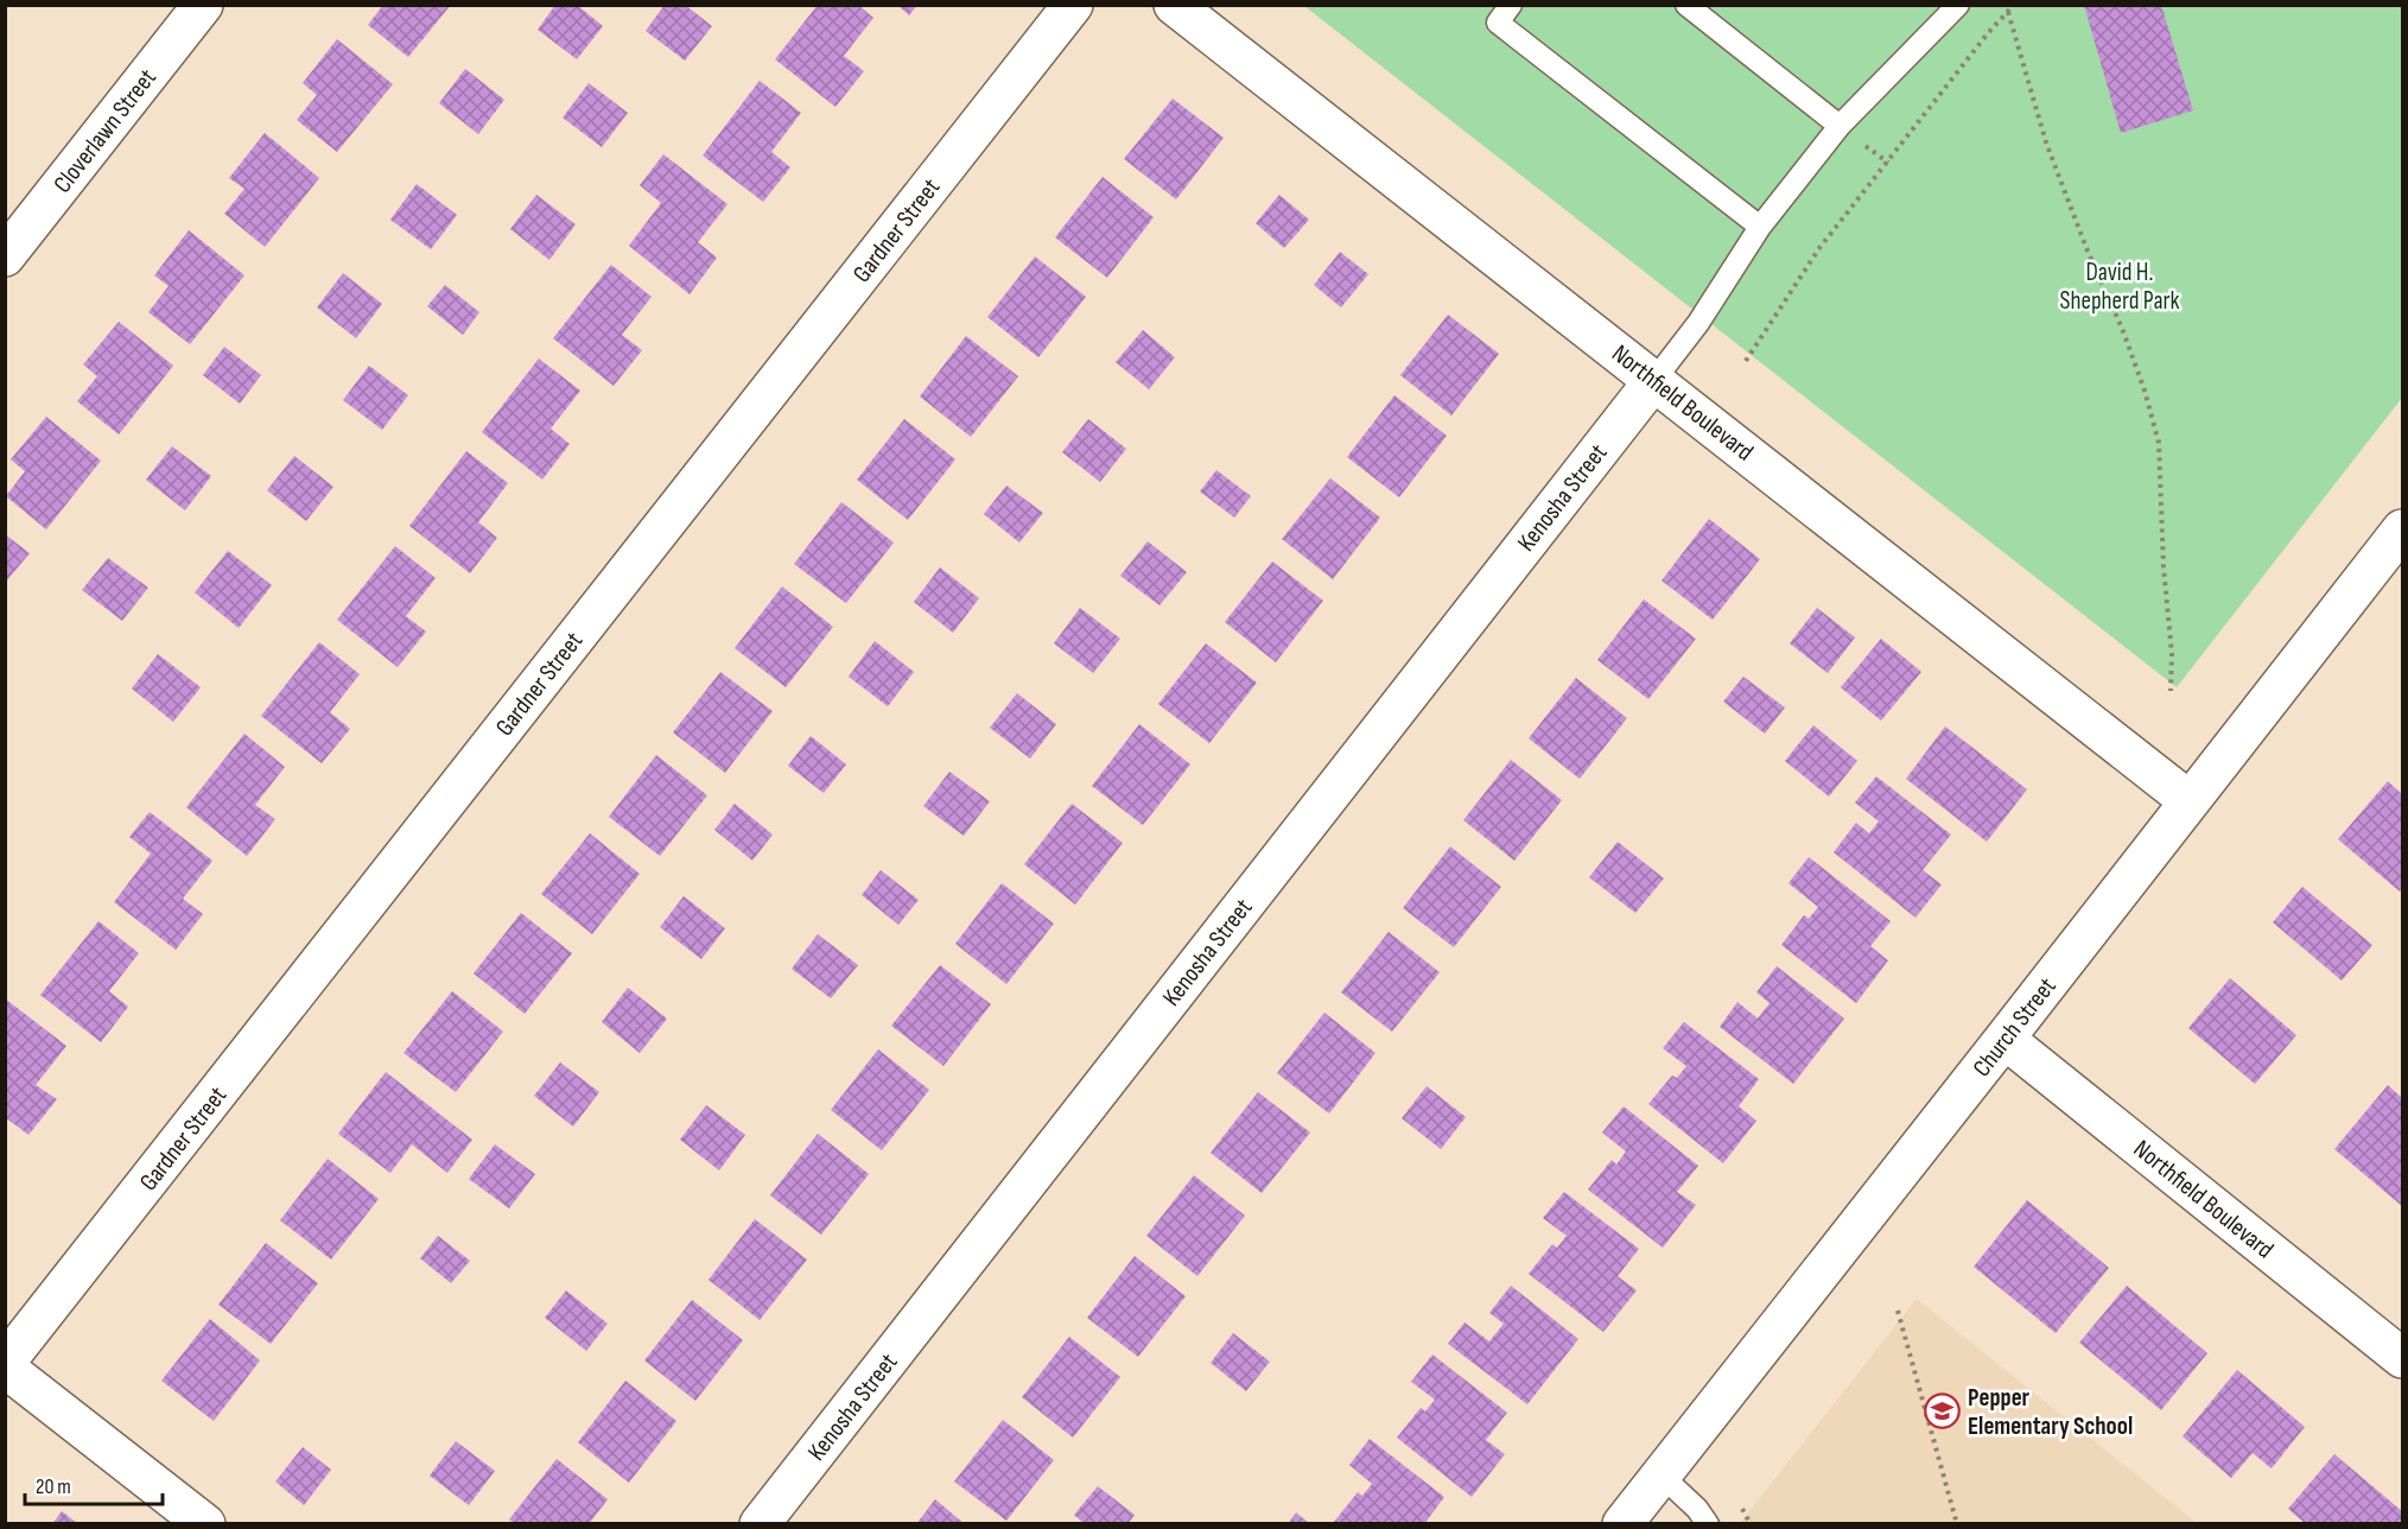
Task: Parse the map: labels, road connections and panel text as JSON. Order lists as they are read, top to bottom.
{
  "streets": {
    "street": [
      "Cloverlawn Street",
      "Gardner Street",
      "Northfield Boulevard",
      "Kenosha Street",
      "Church Street"
    ]
  },
  "crossings": [
    ["Northfield Boulevard", "Kenosha Street"],
    ["Northfield Boulevard", "Church Street"]
  ],
  "parks": ["David H. Shepherd Park"],
  "places": {
    "school or university": ["Pepper Elementary School"]
  },
  "scale_bar": "20 m"
}
